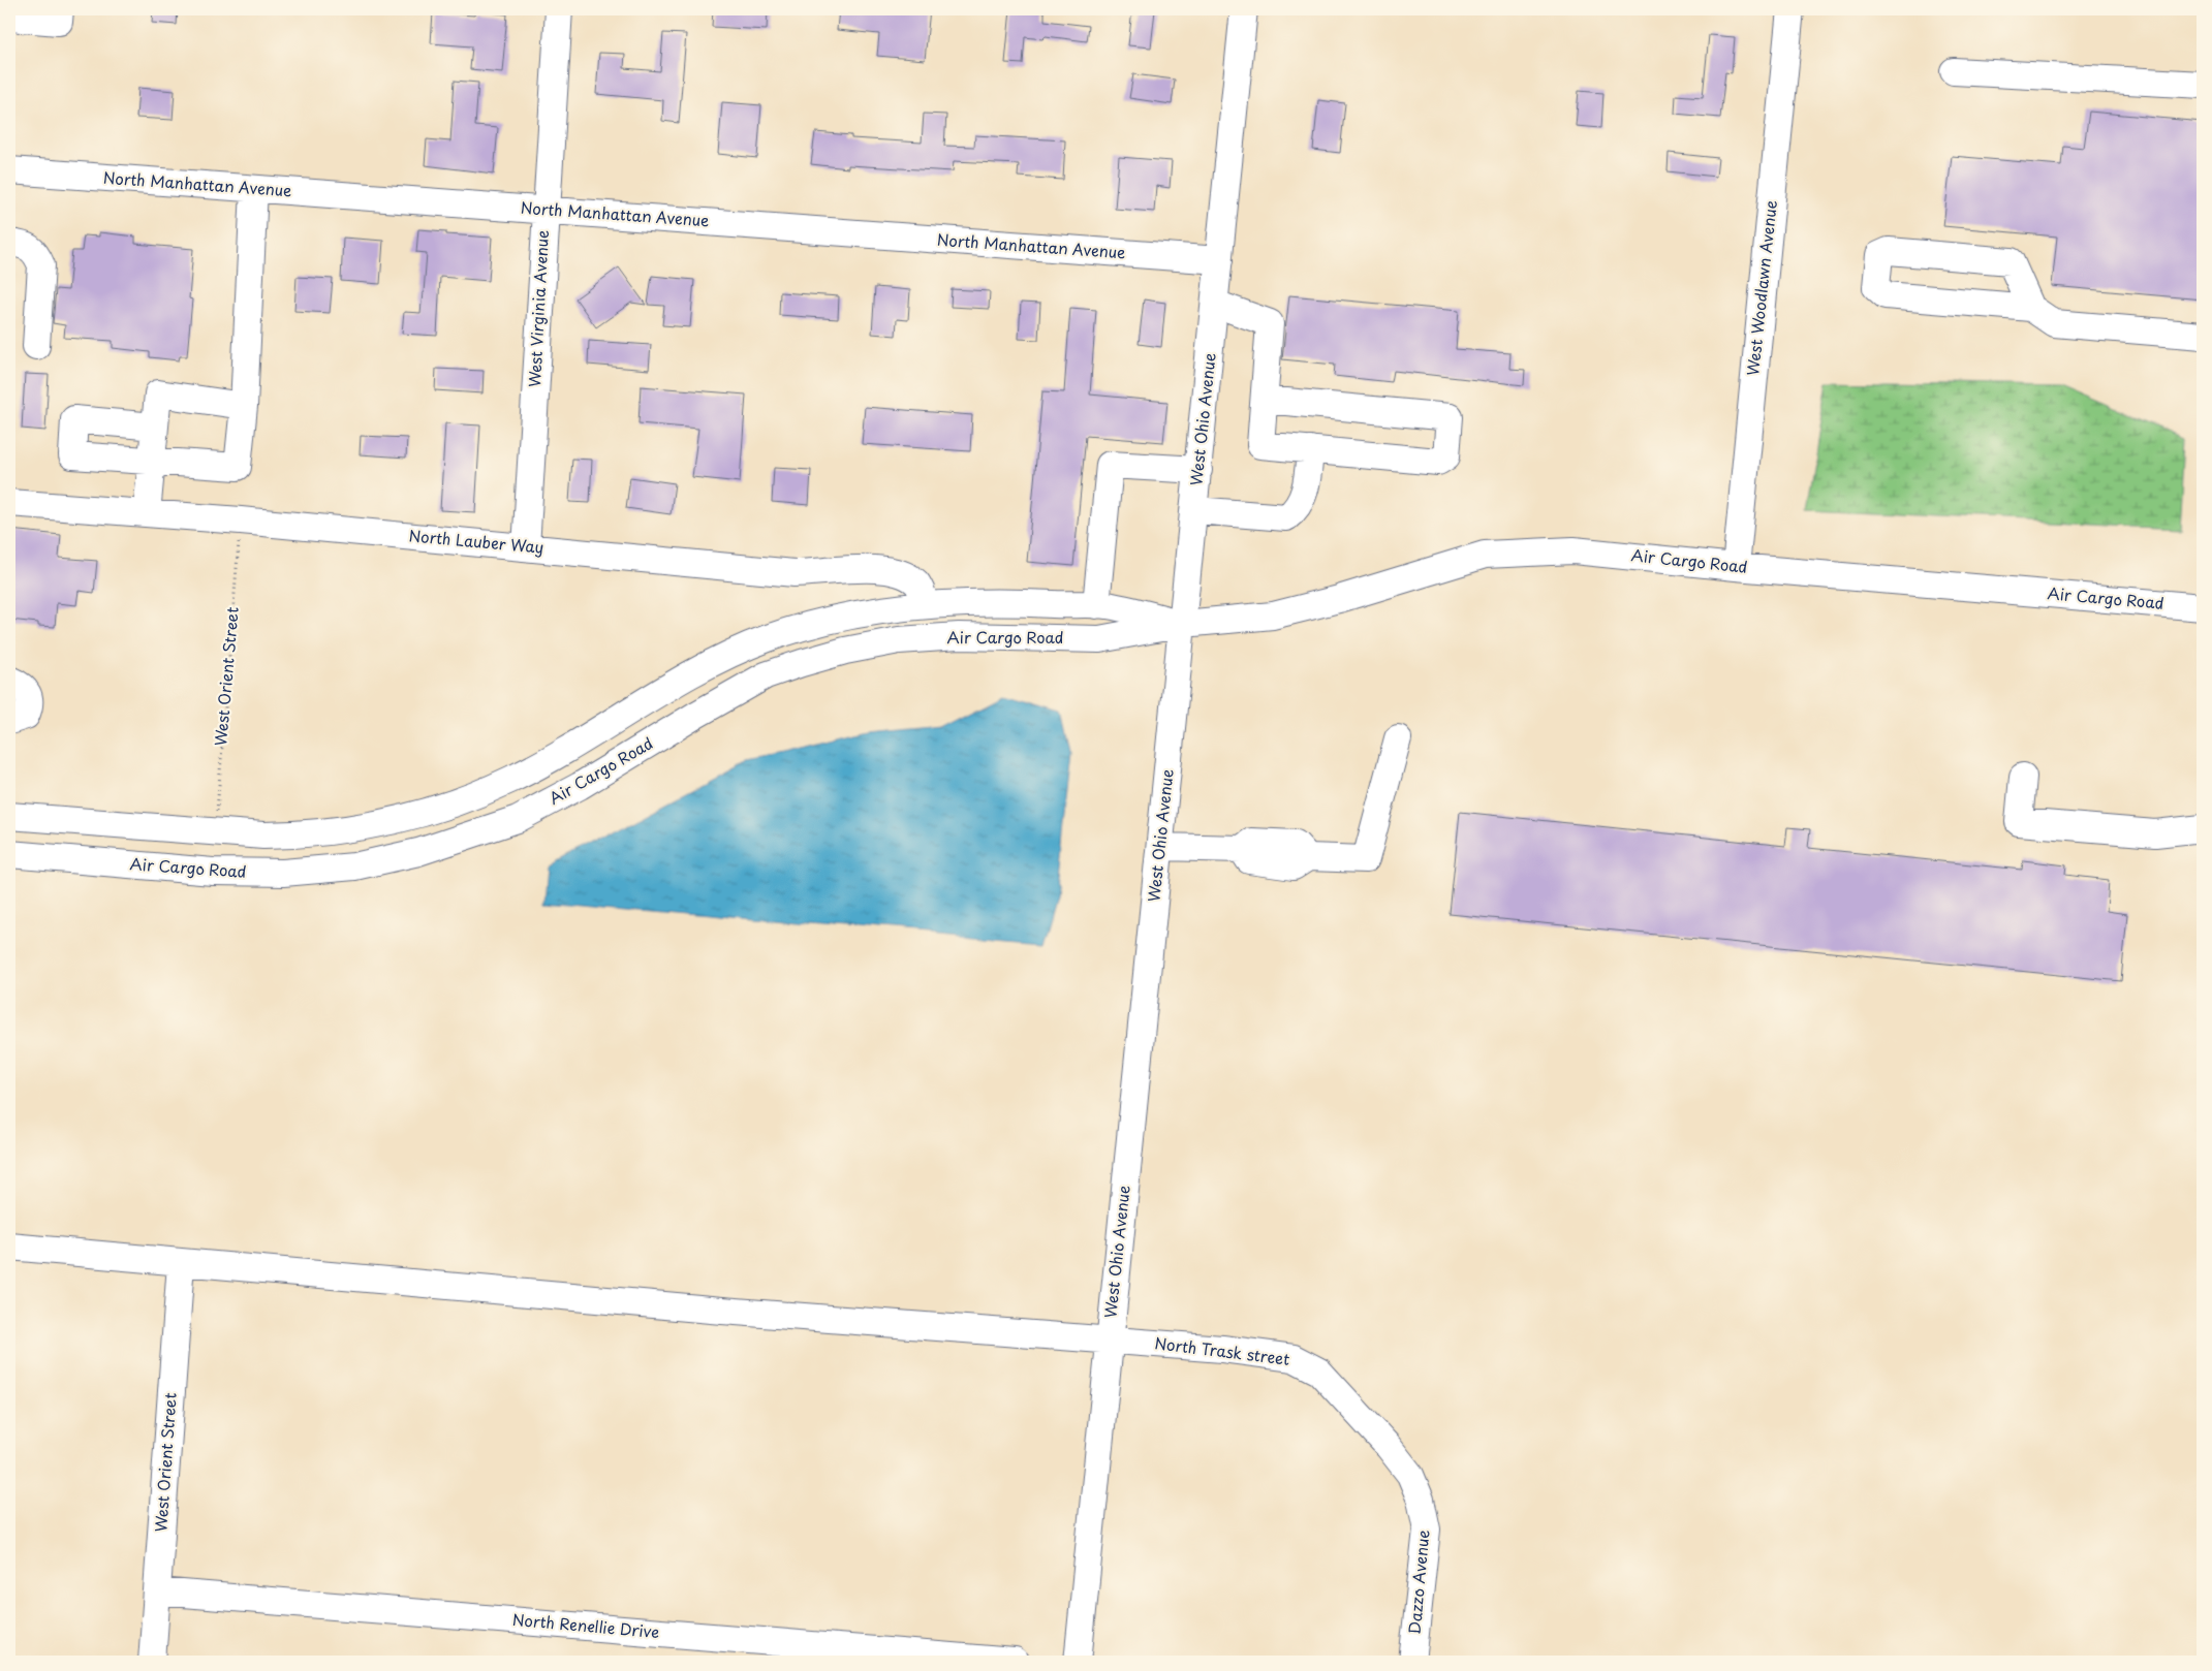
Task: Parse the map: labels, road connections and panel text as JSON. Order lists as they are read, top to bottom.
{
  "streets": {
    "street": [
      "North Manhattan Avenue",
      "West Woodlawn Avenue",
      "West Virginia Avenue",
      "West Ohio Avenue",
      "North Lauber Way",
      "Air Cargo Road",
      "West Orient Street",
      "North Trask street",
      "Dazzo Avenue",
      "North Renellie Drive"
    ]
  },
  "crossings": [
    ["North Manhattan Avenue", "West Virginia Avenue"],
    ["North Manhattan Avenue", "West Ohio Avenue"],
    ["West Woodlawn Avenue", "Air Cargo Road"],
    ["West Virginia Avenue", "North Lauber Way"],
    ["West Ohio Avenue", "Air Cargo Road"],
    ["West Ohio Avenue", "North Trask street"],
    ["North Lauber Way", "Air Cargo Road"],
    ["North Lauber Way", "West Orient Street"],
    ["Air Cargo Road", "West Orient Street"],
    ["West Orient Street", "North Trask street"],
    ["West Orient Street", "North Renellie Drive"],
    ["North Trask street", "Dazzo Avenue"]
  ]
}
